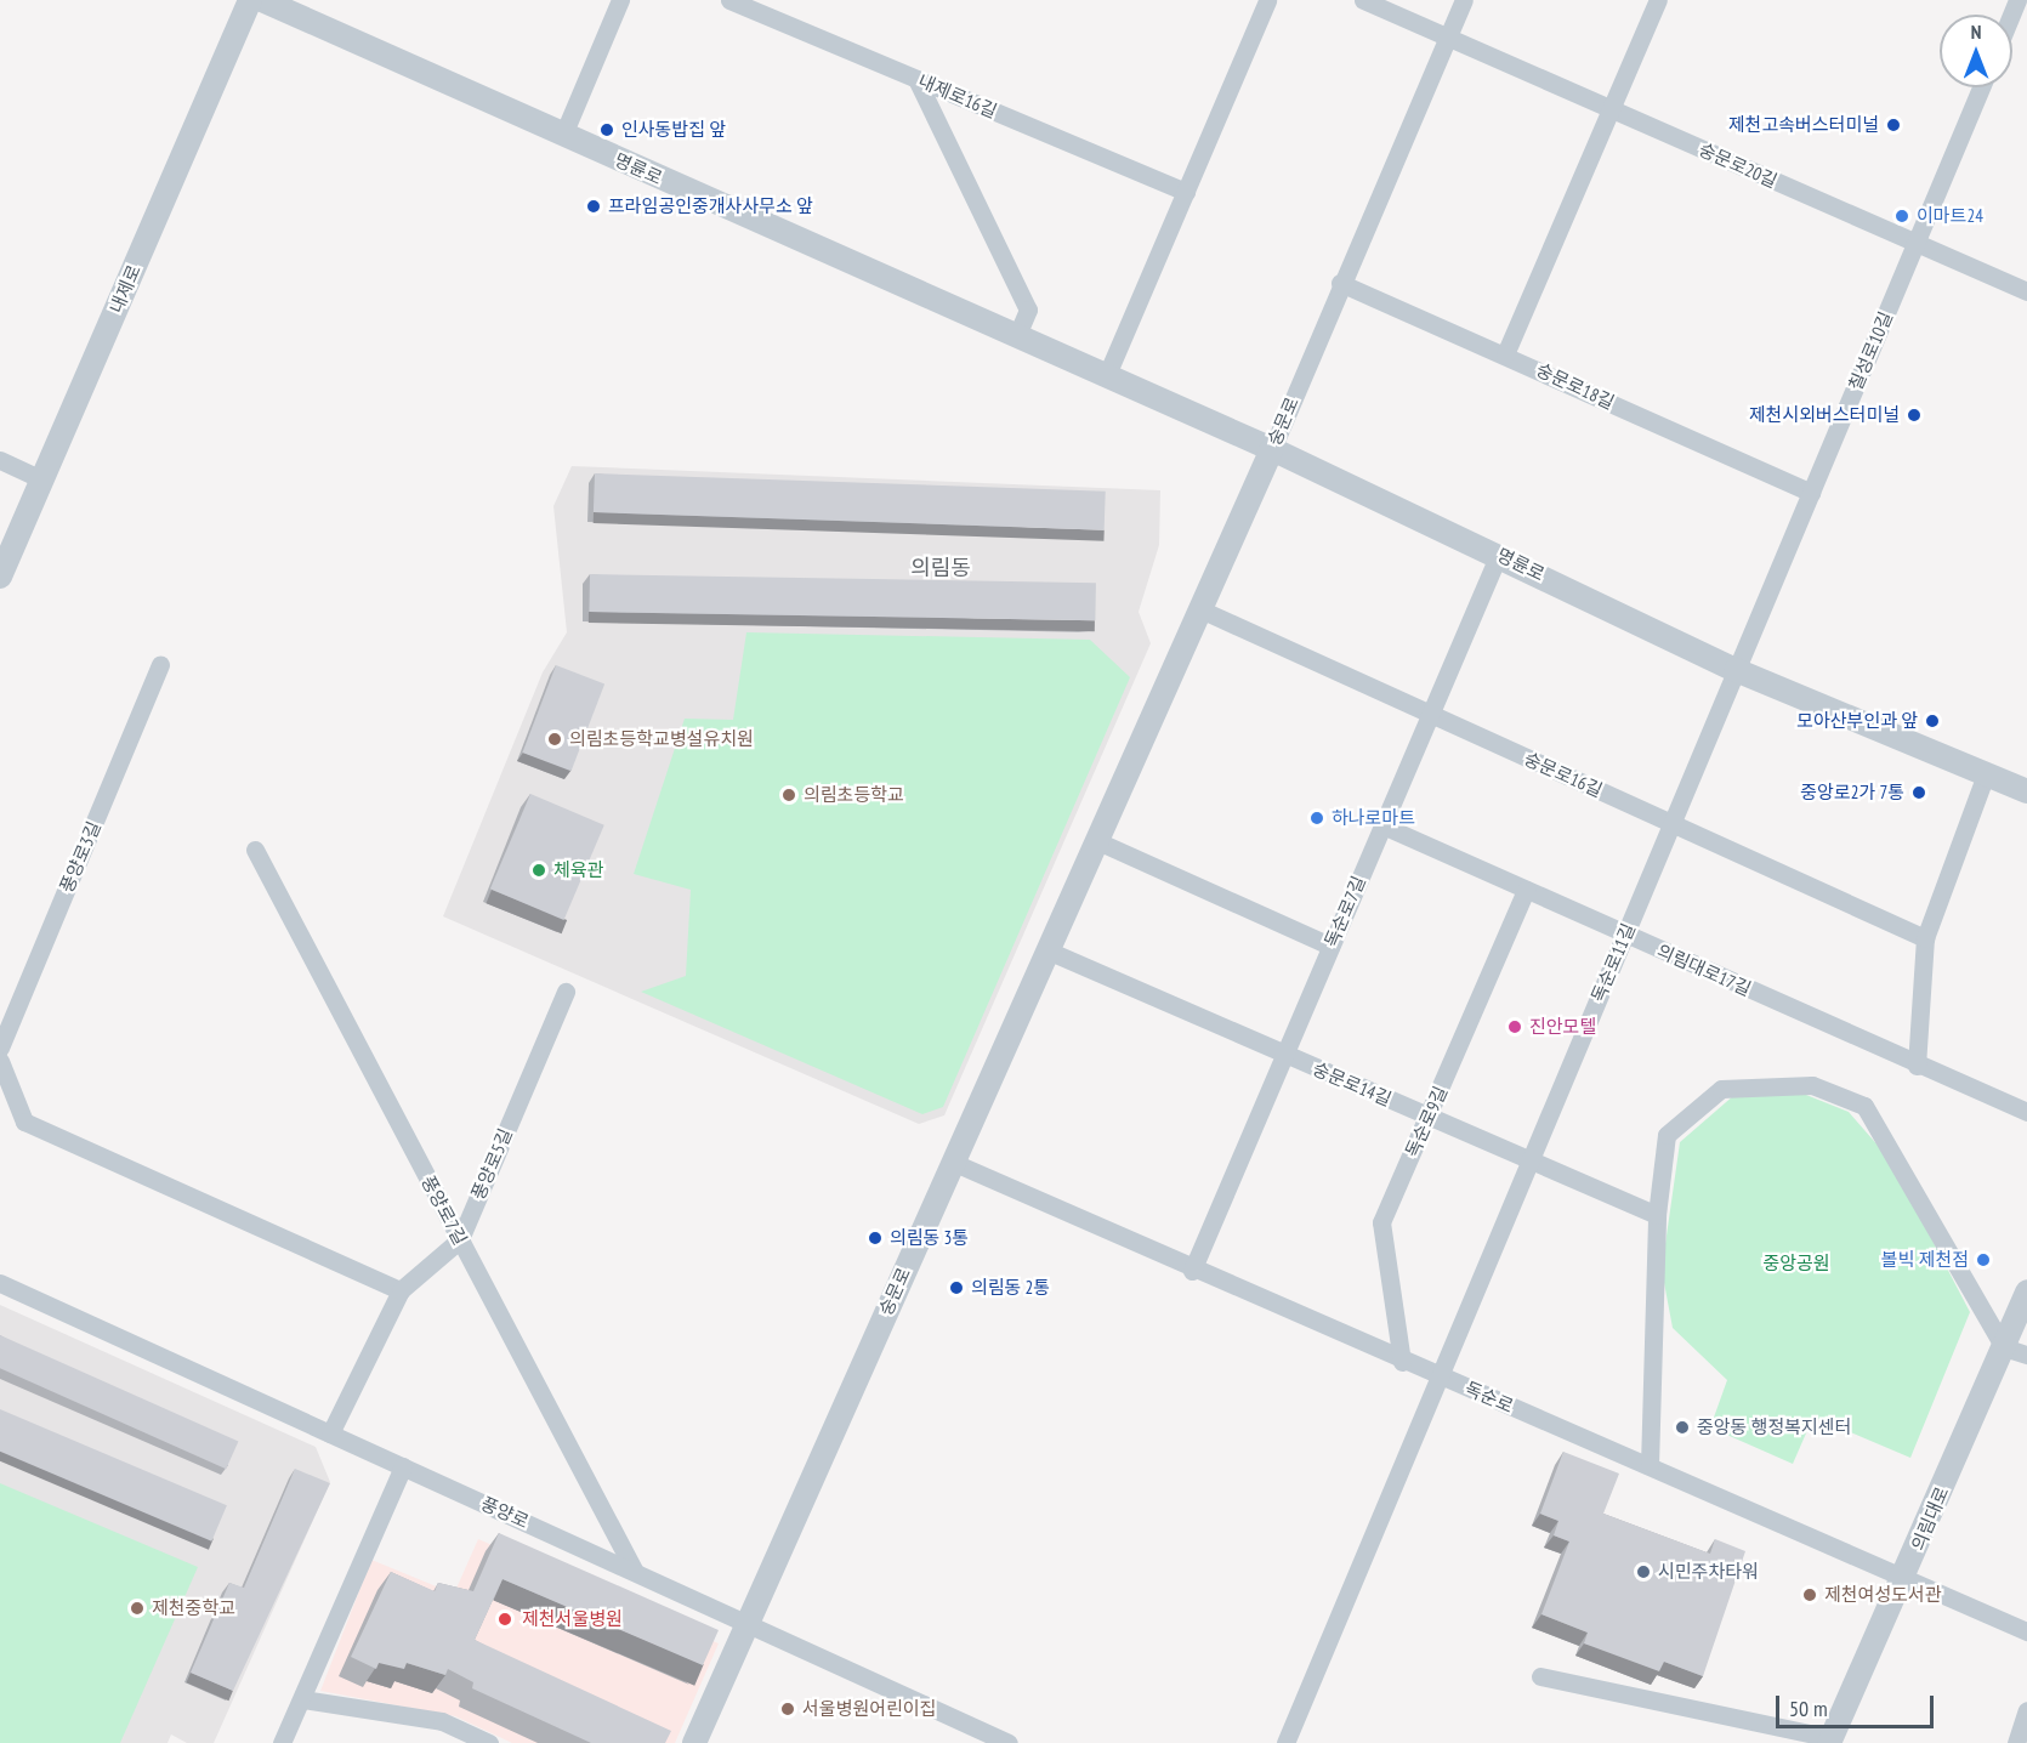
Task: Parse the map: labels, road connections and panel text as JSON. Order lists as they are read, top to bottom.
{
  "streets": {
    "street": [
      "내제로16길",
      "숭문로20길",
      "명륜로",
      "내제로",
      "칠성로10길",
      "숭문로18길",
      "숭문로",
      "숭문로16길",
      "풍양로3길",
      "독순로7길",
      "독순로11길",
      "의림대로17길",
      "숭문로14길",
      "독순로9길",
      "풍양로5길",
      "풍양로7길",
      "독순로",
      "풍양로",
      "의림대로"
    ]
  },
  "crossings": [
    ["숭문로20길", "칠성로10길"],
    ["숭문로20길", "숭문로"],
    ["명륜로", "칠성로10길"],
    ["명륜로", "숭문로"],
    ["명륜로", "독순로7길"],
    ["명륜로", "독순로11길"],
    ["칠성로10길", "숭문로18길"],
    ["칠성로10길", "독순로11길"],
    ["숭문로18길", "숭문로"],
    ["숭문로", "숭문로16길"],
    ["숭문로", "숭문로14길"],
    ["숭문로", "독순로"],
    ["숭문로", "풍양로"],
    ["숭문로16길", "독순로7길"],
    ["숭문로16길", "독순로11길"],
    ["독순로7길", "의림대로17길"],
    ["독순로7길", "숭문로14길"],
    ["독순로7길", "독순로"],
    ["독순로11길", "의림대로17길"],
    ["독순로11길", "숭문로14길"],
    ["독순로11길", "독순로"],
    ["의림대로17길", "독순로9길"],
    ["숭문로14길", "독순로9길"],
    ["독순로9길", "독순로"],
    ["풍양로5길", "풍양로7길"],
    ["풍양로5길", "풍양로"],
    ["풍양로7길", "풍양로"],
    ["독순로", "의림대로"]
  ],
  "districts": ["의림동"],
  "parks": ["중앙공원"],
  "places": [
    "제천고속버스터미널",
    "인사동밥집 앞",
    "프라임공인중개사사무소 앞",
    "이마트24",
    "제천시외버스터미널",
    "모아산부인과 앞",
    "의림초등학교병설유치원",
    "중앙로2가 7통",
    "의림초등학교",
    "하나로마트",
    "체육관",
    "진안모텔",
    "의림동 3통",
    "볼빅 제천점",
    "의림동 2통",
    "중앙동 행정복지센터",
    "시민주차타워",
    "제천여성도서관",
    "제천중학교",
    "제천서울병원",
    "서울병원어린이집"
  ],
  "scale_bar": "50 m",
  "north": "top"
}
